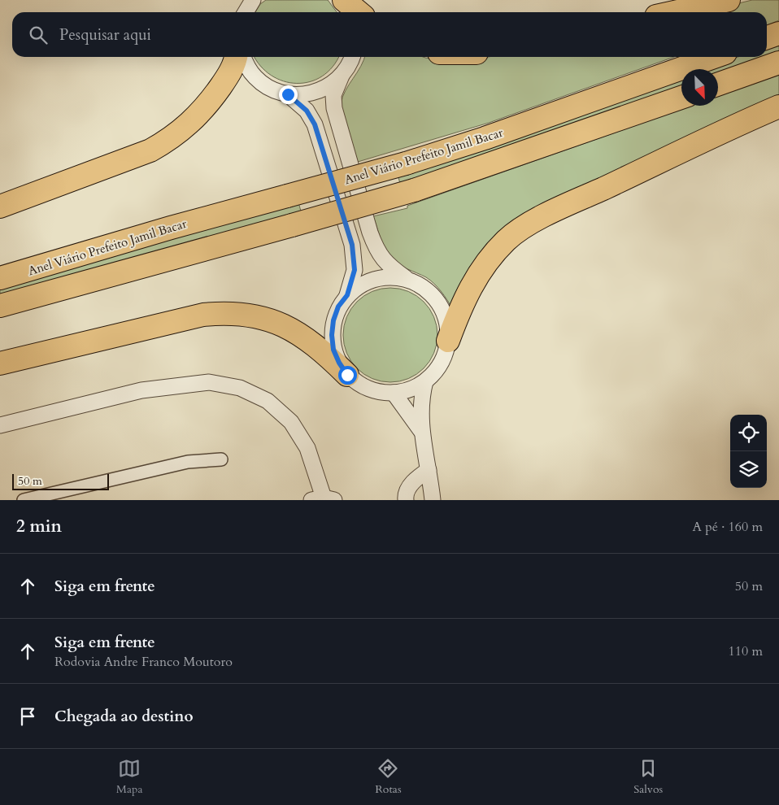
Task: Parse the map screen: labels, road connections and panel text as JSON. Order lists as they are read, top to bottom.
{
  "streets": {
    "highway": ["Anel Viário Prefeito Jamil Bacar"]
  },
  "scale_bar": "50 m",
  "north": "bottom right",
  "page": {
    "search": "Pesquisar aqui",
    "scale": "50 m",
    "heading": ["2 min", "A pé · 160 m"],
    "list": [
      ["Siga em frente", "50 m"],
      ["Siga em frente", "Rodovia Andre Franco Moutoro", "110 m"],
      "Chegada ao destino"
    ],
    "nav": ["Mapa", "Rotas", "Salvos"]
  }
}
